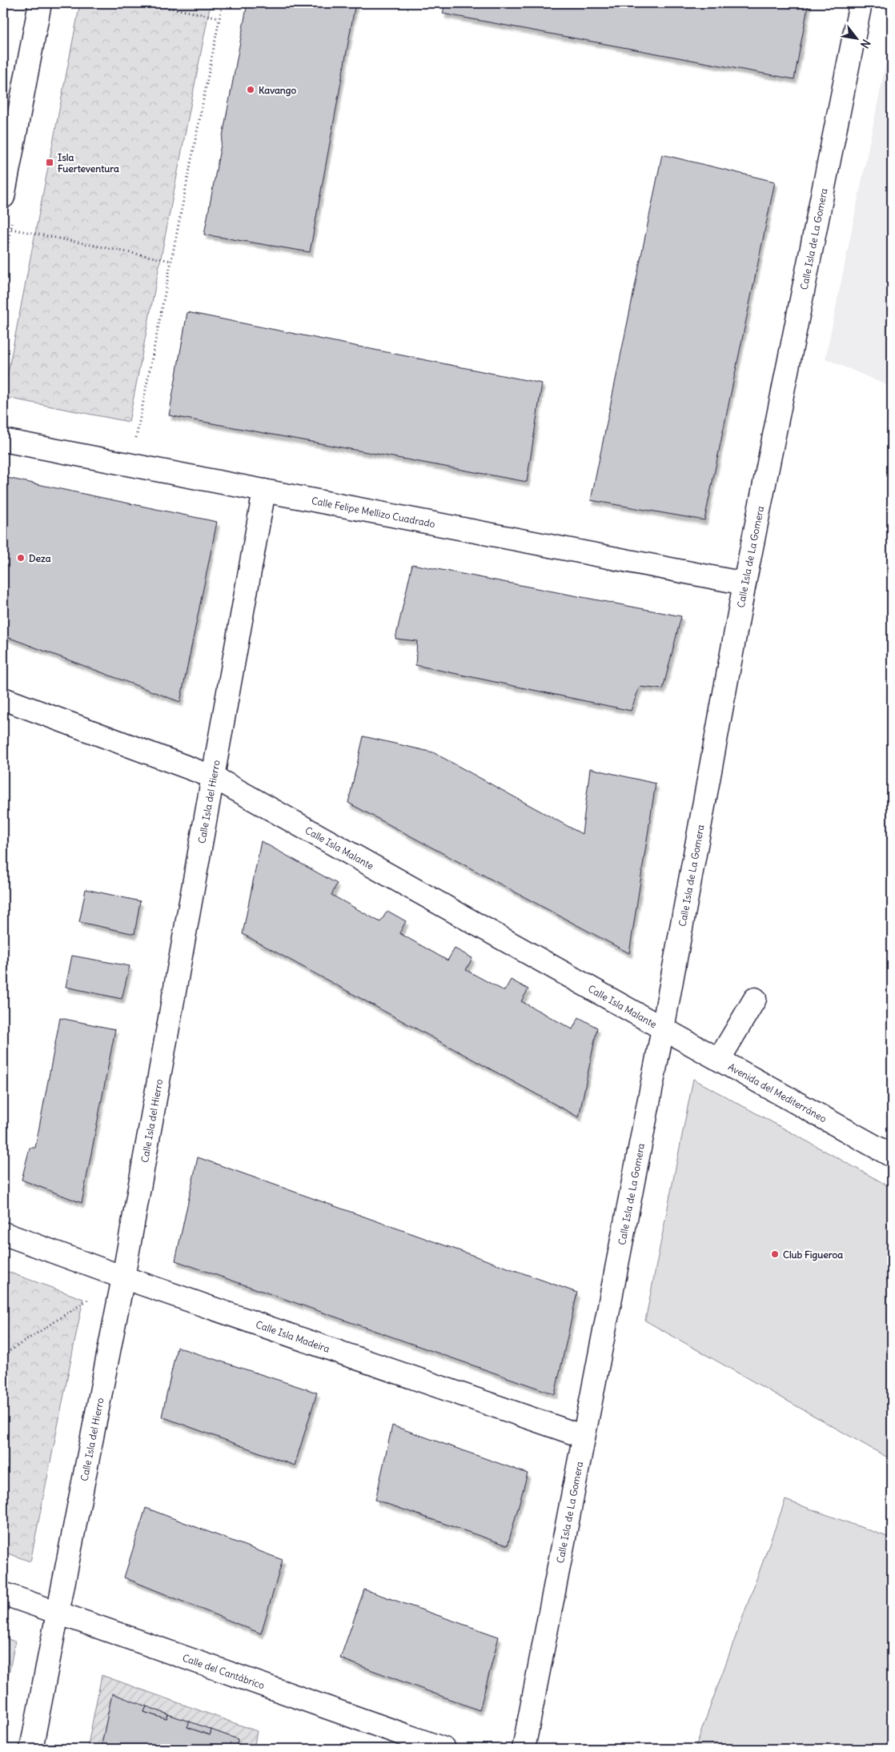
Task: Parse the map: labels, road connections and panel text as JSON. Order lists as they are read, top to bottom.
{
  "streets": {
    "street": [
      "Calle Isla de La Gomera",
      "Calle Felipe Mellizo Cuadrado",
      "Calle Isla del Hierro",
      "Calle Isla Malante",
      "Avenida del Mediterráneo",
      "Calle Isla Madeira",
      "Calle del Cantábrico"
    ]
  },
  "crossings": [
    ["Calle Isla de La Gomera", "Calle Felipe Mellizo Cuadrado"],
    ["Calle Isla de La Gomera", "Calle Isla Malante"],
    ["Calle Isla de La Gomera", "Avenida del Mediterráneo"],
    ["Calle Isla de La Gomera", "Calle Isla Madeira"],
    ["Calle Felipe Mellizo Cuadrado", "Calle Isla del Hierro"],
    ["Calle Isla del Hierro", "Calle Isla Malante"],
    ["Calle Isla del Hierro", "Calle Isla Madeira"],
    ["Calle Isla del Hierro", "Calle del Cantábrico"],
    ["Calle Isla Malante", "Avenida del Mediterráneo"]
  ],
  "places": {
    "other": ["Kavango", "Deza", "Club Figueroa"],
    "transit": ["Isla Fuerteventura"]
  },
  "north": "bottom right"
}
